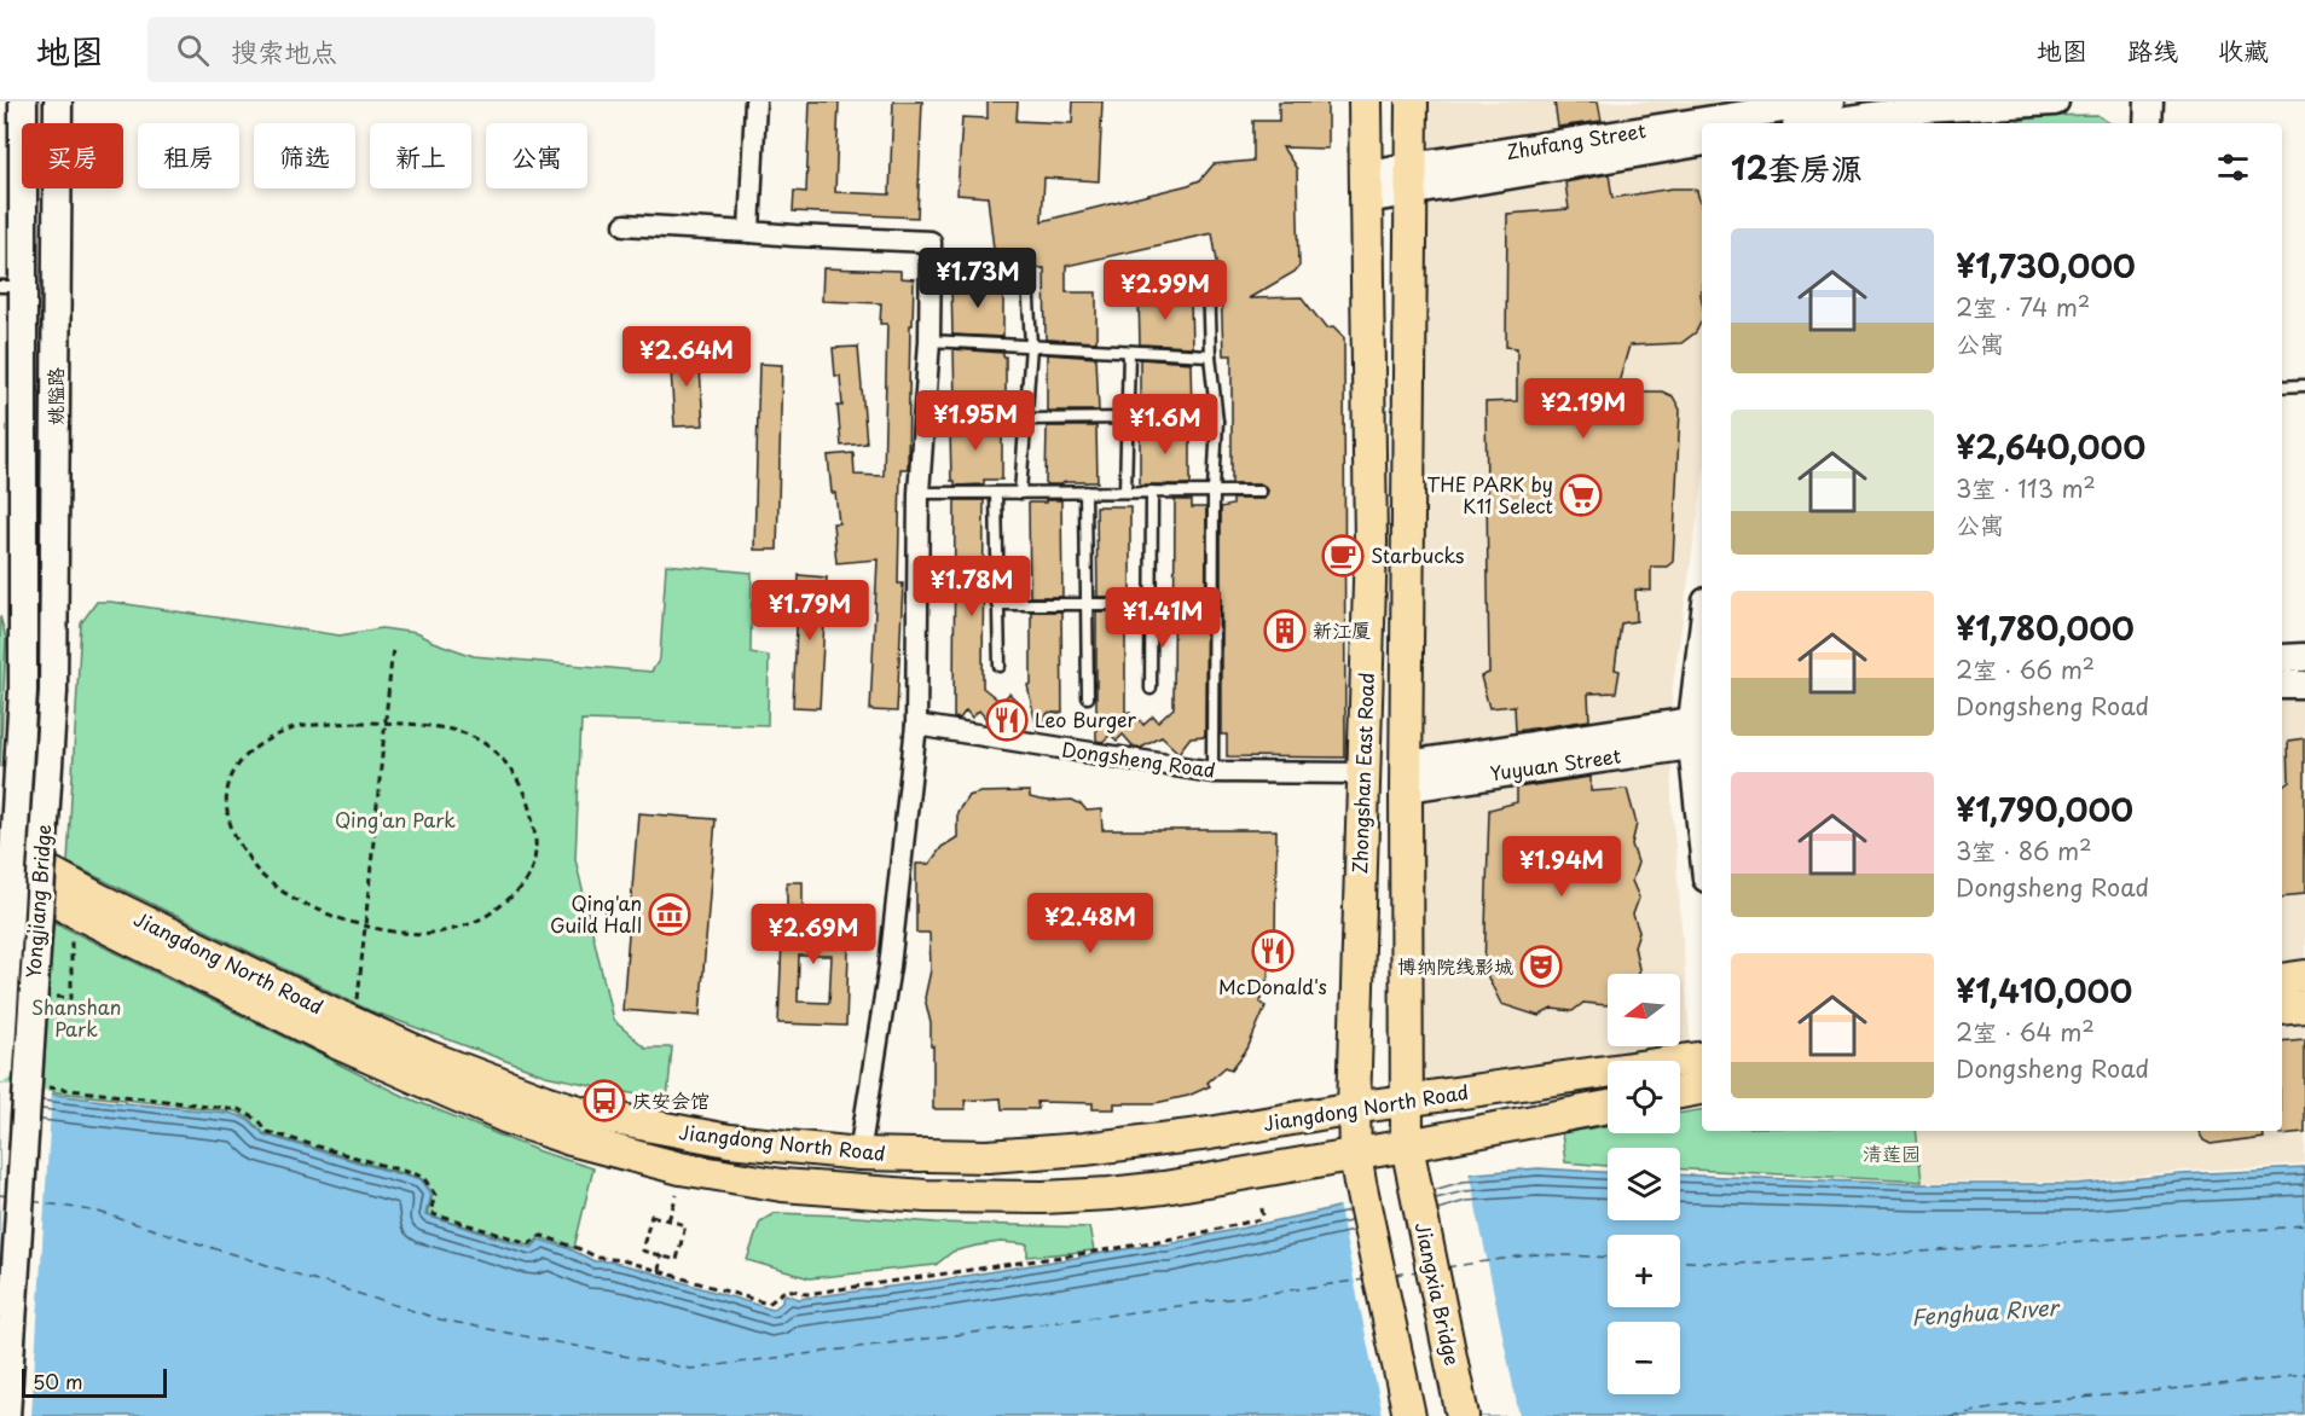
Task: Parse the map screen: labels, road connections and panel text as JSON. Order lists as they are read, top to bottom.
{
  "streets": {
    "main road": [
      "Zhufang Street",
      "姚隘路",
      "Yuyuan Street",
      "Zhongshan East Road",
      "Yongjiang Bridge",
      "Jiangdong North Road",
      "Jiangxia Bridge"
    ],
    "street": ["Dongsheng Road"]
  },
  "crossings": [
    ["Zhufang Street", "Zhongshan East Road"],
    ["姚隘路", "Yongjiang Bridge"],
    ["Dongsheng Road", "Zhongshan East Road"],
    ["Yuyuan Street", "Zhongshan East Road"],
    ["Zhongshan East Road", "Jiangdong North Road"],
    ["Zhongshan East Road", "Jiangxia Bridge"],
    ["Jiangdong North Road", "Jiangxia Bridge"]
  ],
  "water": ["Fenghua Rıver"],
  "parks": ["Qing'an Park", "Shanshan Park", "清莲园"],
  "places": {
    "supermarket": ["THE PARK by K11 Select"],
    "cafe": ["Starbucks"],
    "building": ["新江厦"],
    "restaurant": ["Leo Burger", "McDonald's"],
    "museum": ["Qing'an Guild Hall"],
    "theatre": ["博纳院线影城"],
    "bus stop": ["庆安会馆"]
  },
  "scale_bar": "50 m",
  "north": "left",
  "page": {
    "header": "地图",
    "search": "搜索地点",
    "nav": ["地图", "路线", "收藏"],
    "chip": [
      "买房",
      "租房",
      "筛选",
      "新上",
      "公寓"
    ],
    "heading": "12套房源",
    "list": [
      {
        "name": "¥1,730,000",
        "note": "2室 · 74 m² · 公寓"
      },
      {
        "name": "¥2,640,000",
        "note": "3室 · 113 m² · 公寓"
      },
      {
        "name": "¥1,780,000",
        "note": "2室 · 66 m² · Dongsheng Road"
      },
      {
        "name": "¥1,790,000",
        "note": "3室 · 86 m² · Dongsheng Road"
      },
      {
        "name": "¥1,410,000",
        "note": "2室 · 64 m² · Dongsheng Road"
      }
    ],
    "price": [
      "¥1.73M",
      "¥2.99M",
      "¥2.64M",
      "¥2.19M",
      "¥1.95M",
      "¥1.6M",
      "¥1.78M",
      "¥1.79M",
      "¥1.41M",
      "¥1.94M",
      "¥2.48M",
      "¥2.69M"
    ],
    "map_buttons": ["+", "−"],
    "scale": "50 m"
  }
}
